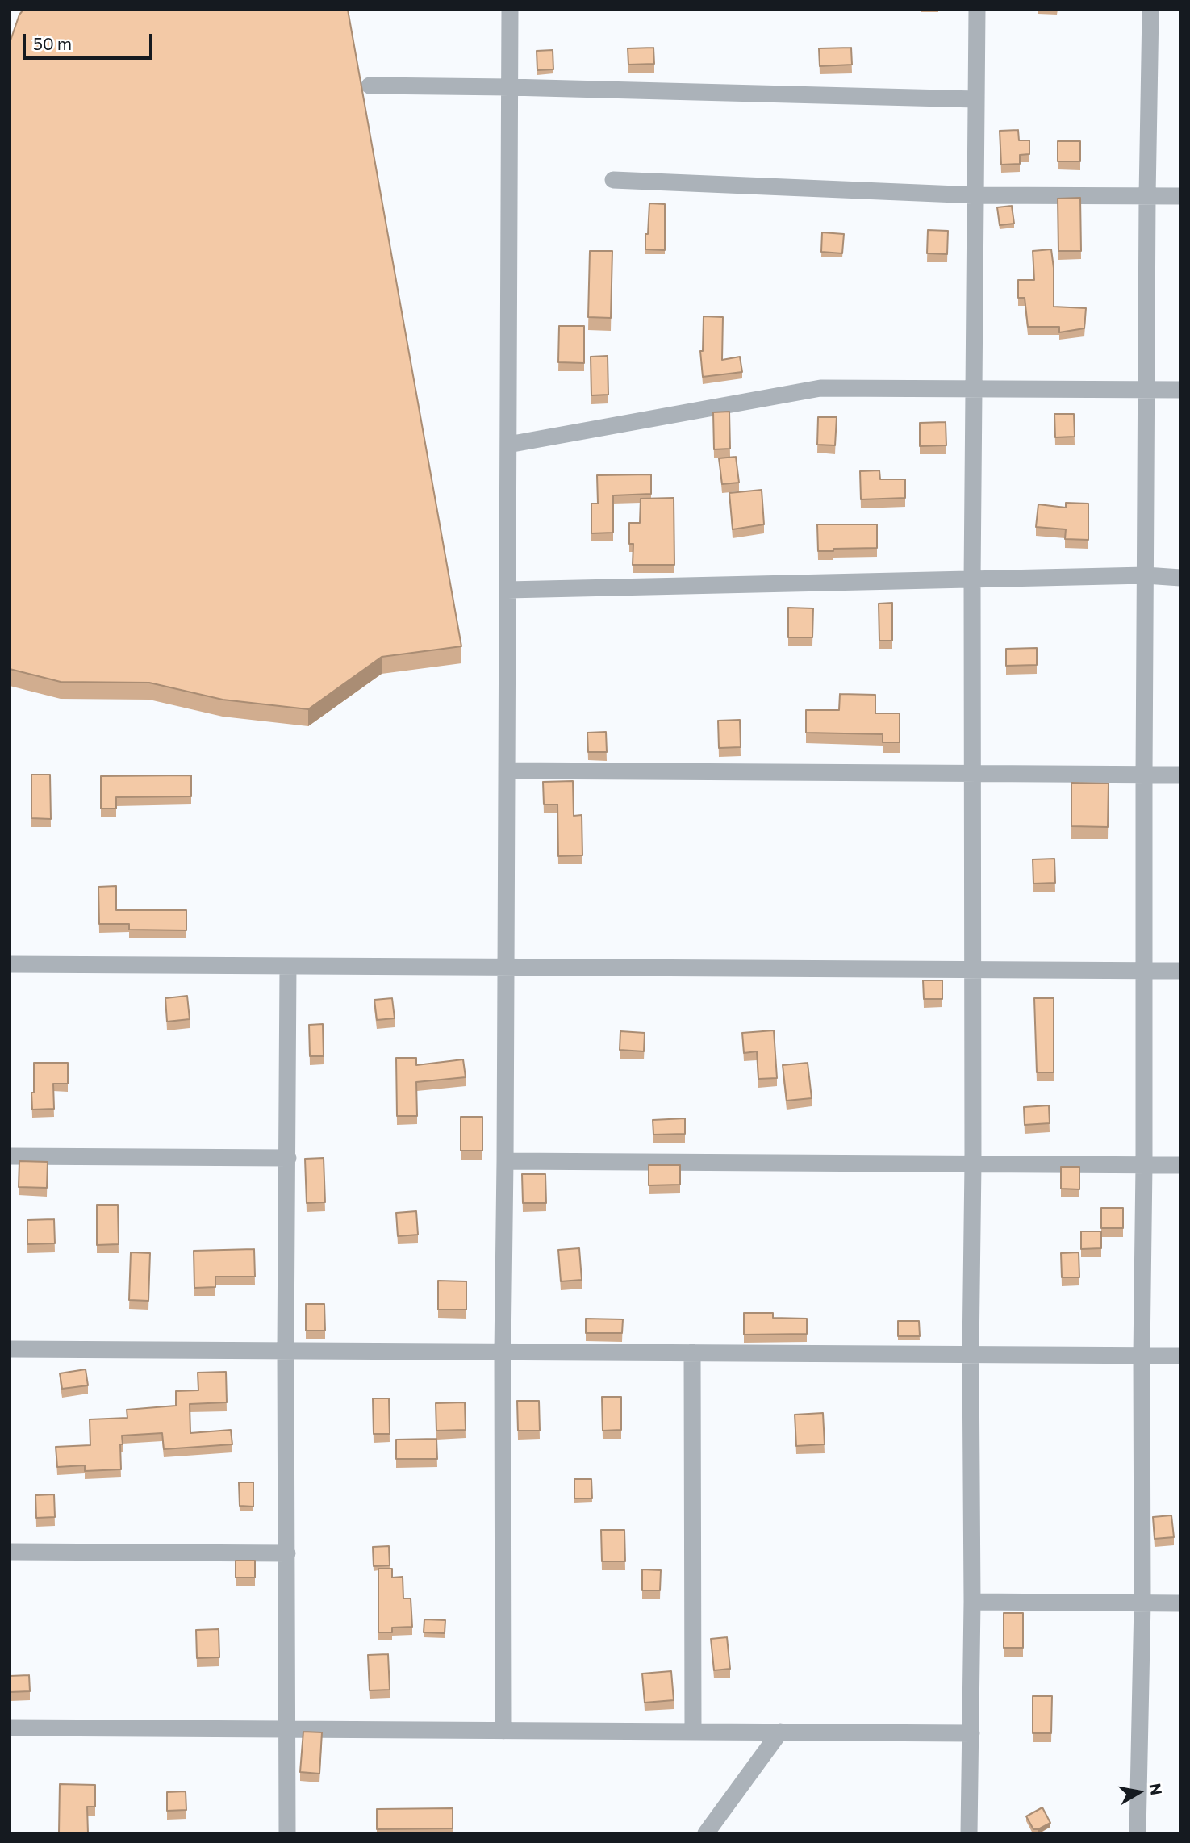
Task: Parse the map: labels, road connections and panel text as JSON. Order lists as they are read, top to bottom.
{
  "scale_bar": "50 m",
  "north": "right"
}
